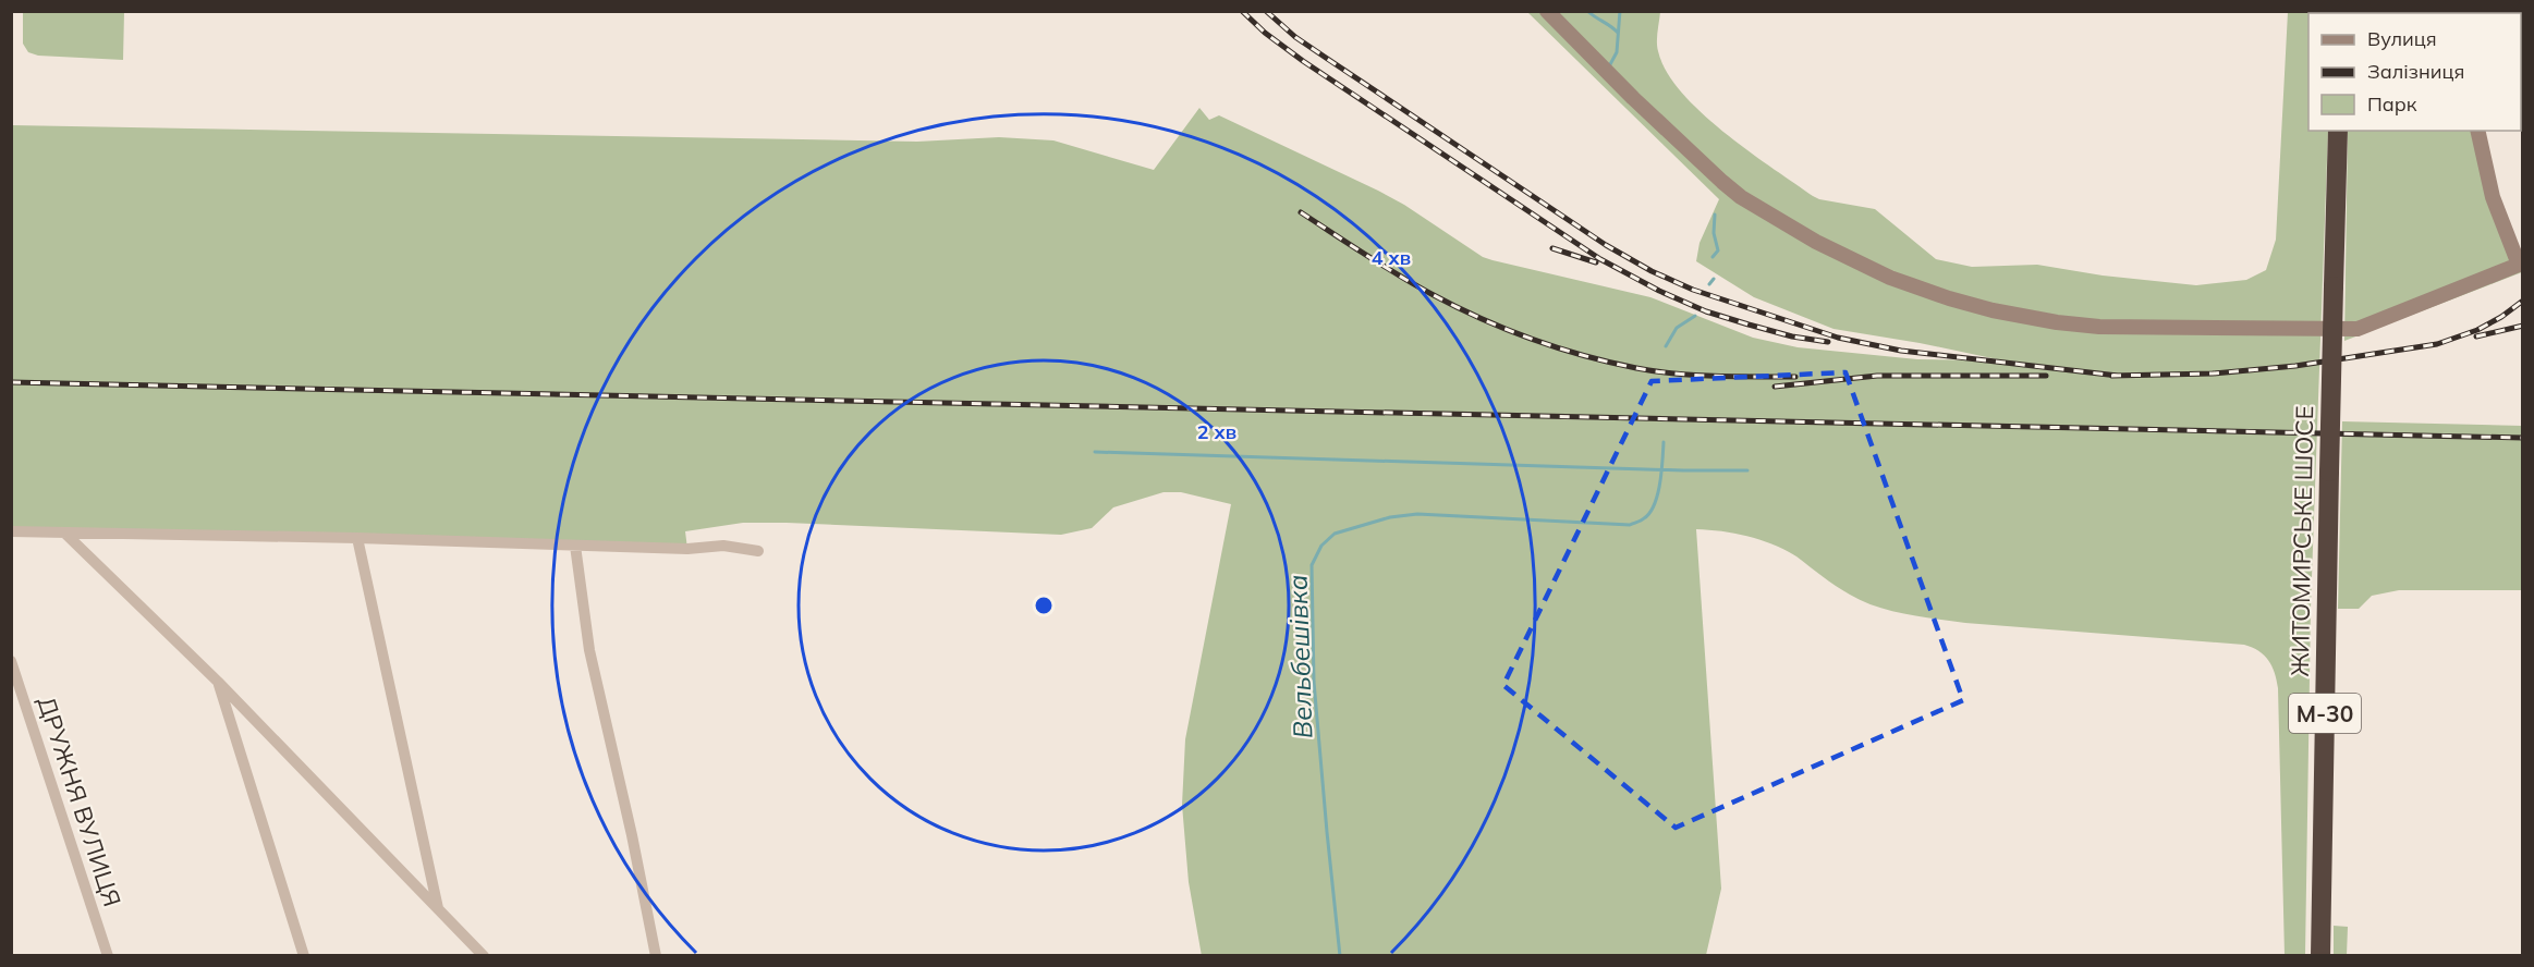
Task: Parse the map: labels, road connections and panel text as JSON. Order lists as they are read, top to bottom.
{
  "streets": {
    "highway": ["ЖИТОМИРСЬКЕ ШОСЕ", "М-30"],
    "street": ["ДРУЖНЯ ВУЛИЦЯ"]
  },
  "water": ["Вельбешівка"],
  "legend": ["Вулиця", "Залізниця", "Парк"],
  "rings": ["4 хв", "2 хв"]
}
